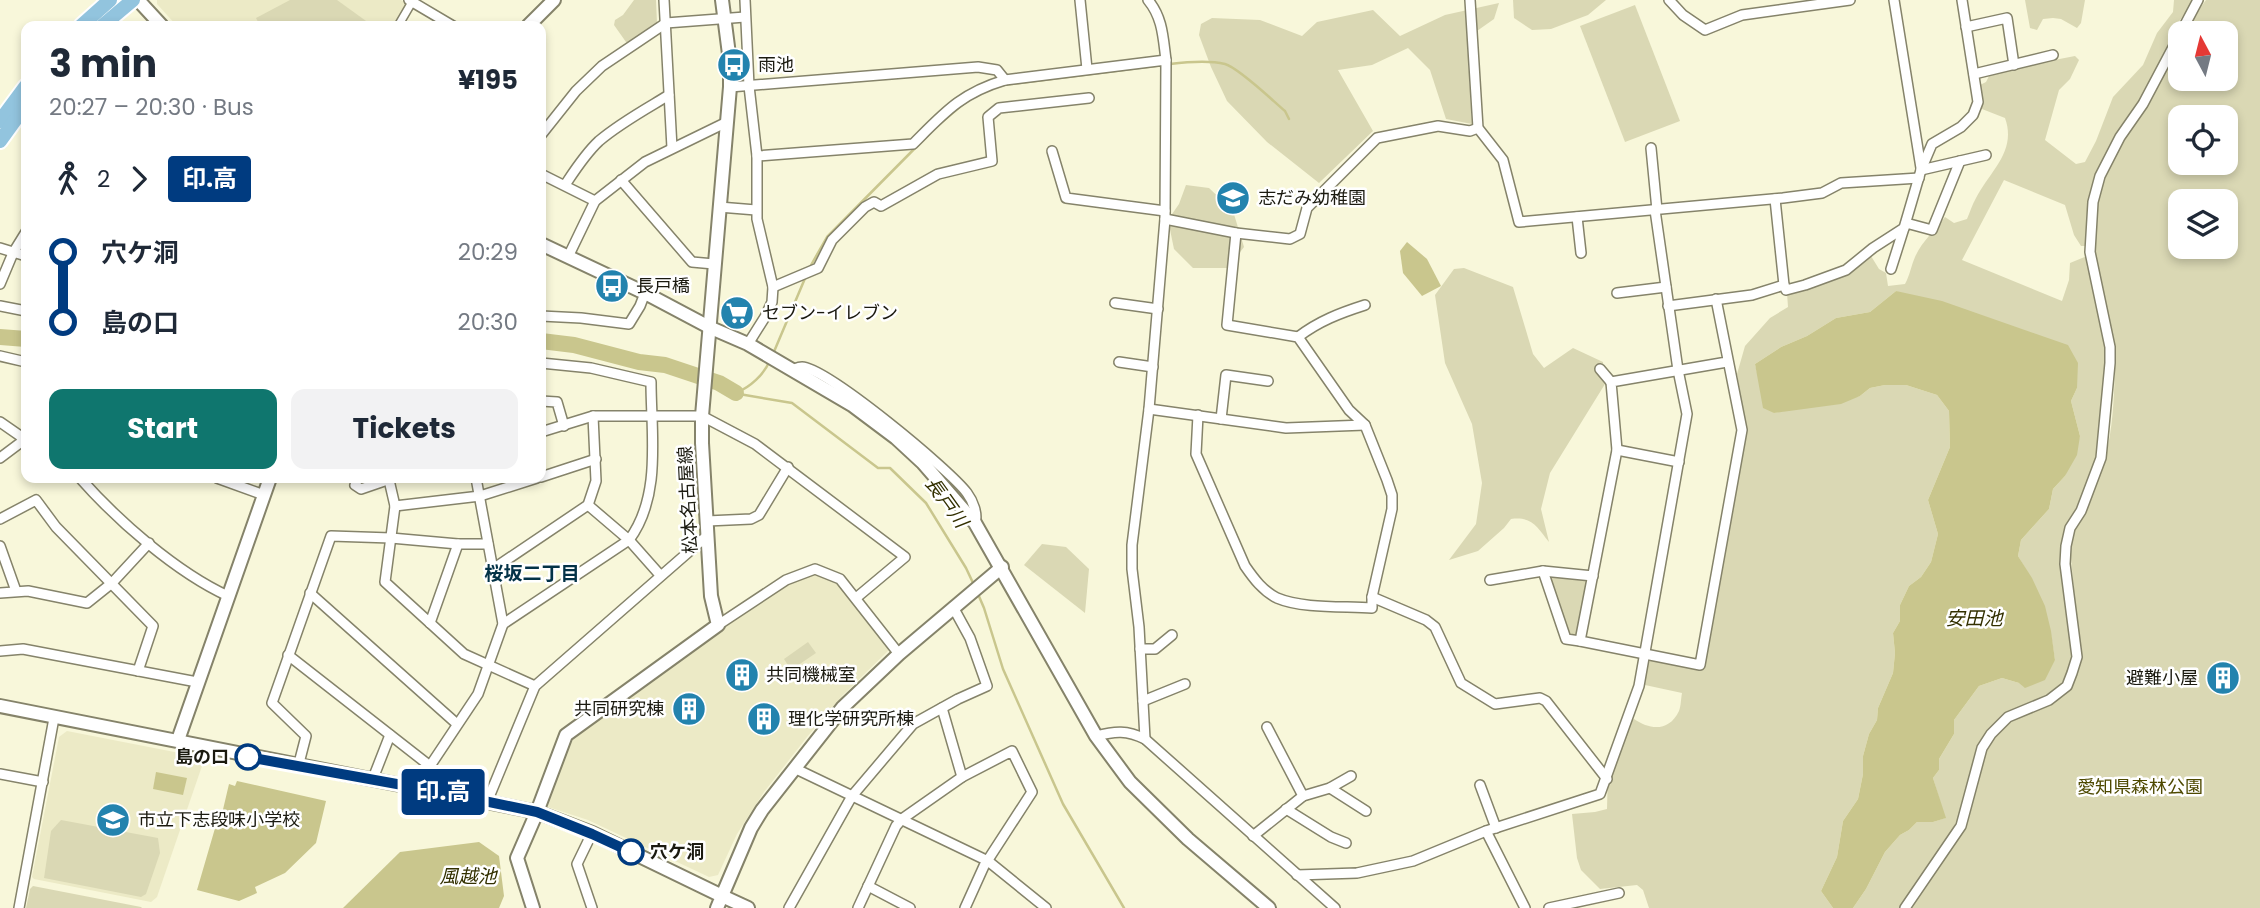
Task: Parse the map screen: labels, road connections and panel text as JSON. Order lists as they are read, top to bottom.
{
  "streets": {
    "street": ["松本名古屋線"]
  },
  "districts": ["桜坂二丁目"],
  "water": ["長戸川", "安田池", "風越池"],
  "parks": ["愛知県森林公園"],
  "places": {
    "bus stop": ["雨池", "長戸橋"],
    "school or university": ["志だみ幼稚園", "市立下志段味小学校"],
    "supermarket": ["セブン-イレブン"],
    "building": [
      "共同機械室",
      "避難小屋",
      "共同研究棟",
      "理化学研究所棟"
    ],
    "other": ["島の口", "穴ケ洞"]
  },
  "lines": ["bus line 印.高"],
  "north": "top",
  "page": {
    "on_map": "印.高",
    "heading": ["3 min", "20:27 – 20:30 · Bus", "¥195"],
    "legs": ["2", "印.高"],
    "list": [
      {
        "name": "穴ケ洞",
        "value": "20:29"
      },
      {
        "name": "島の口",
        "value": "20:30"
      }
    ],
    "buttons": ["Start", "Tickets"]
  }
}
